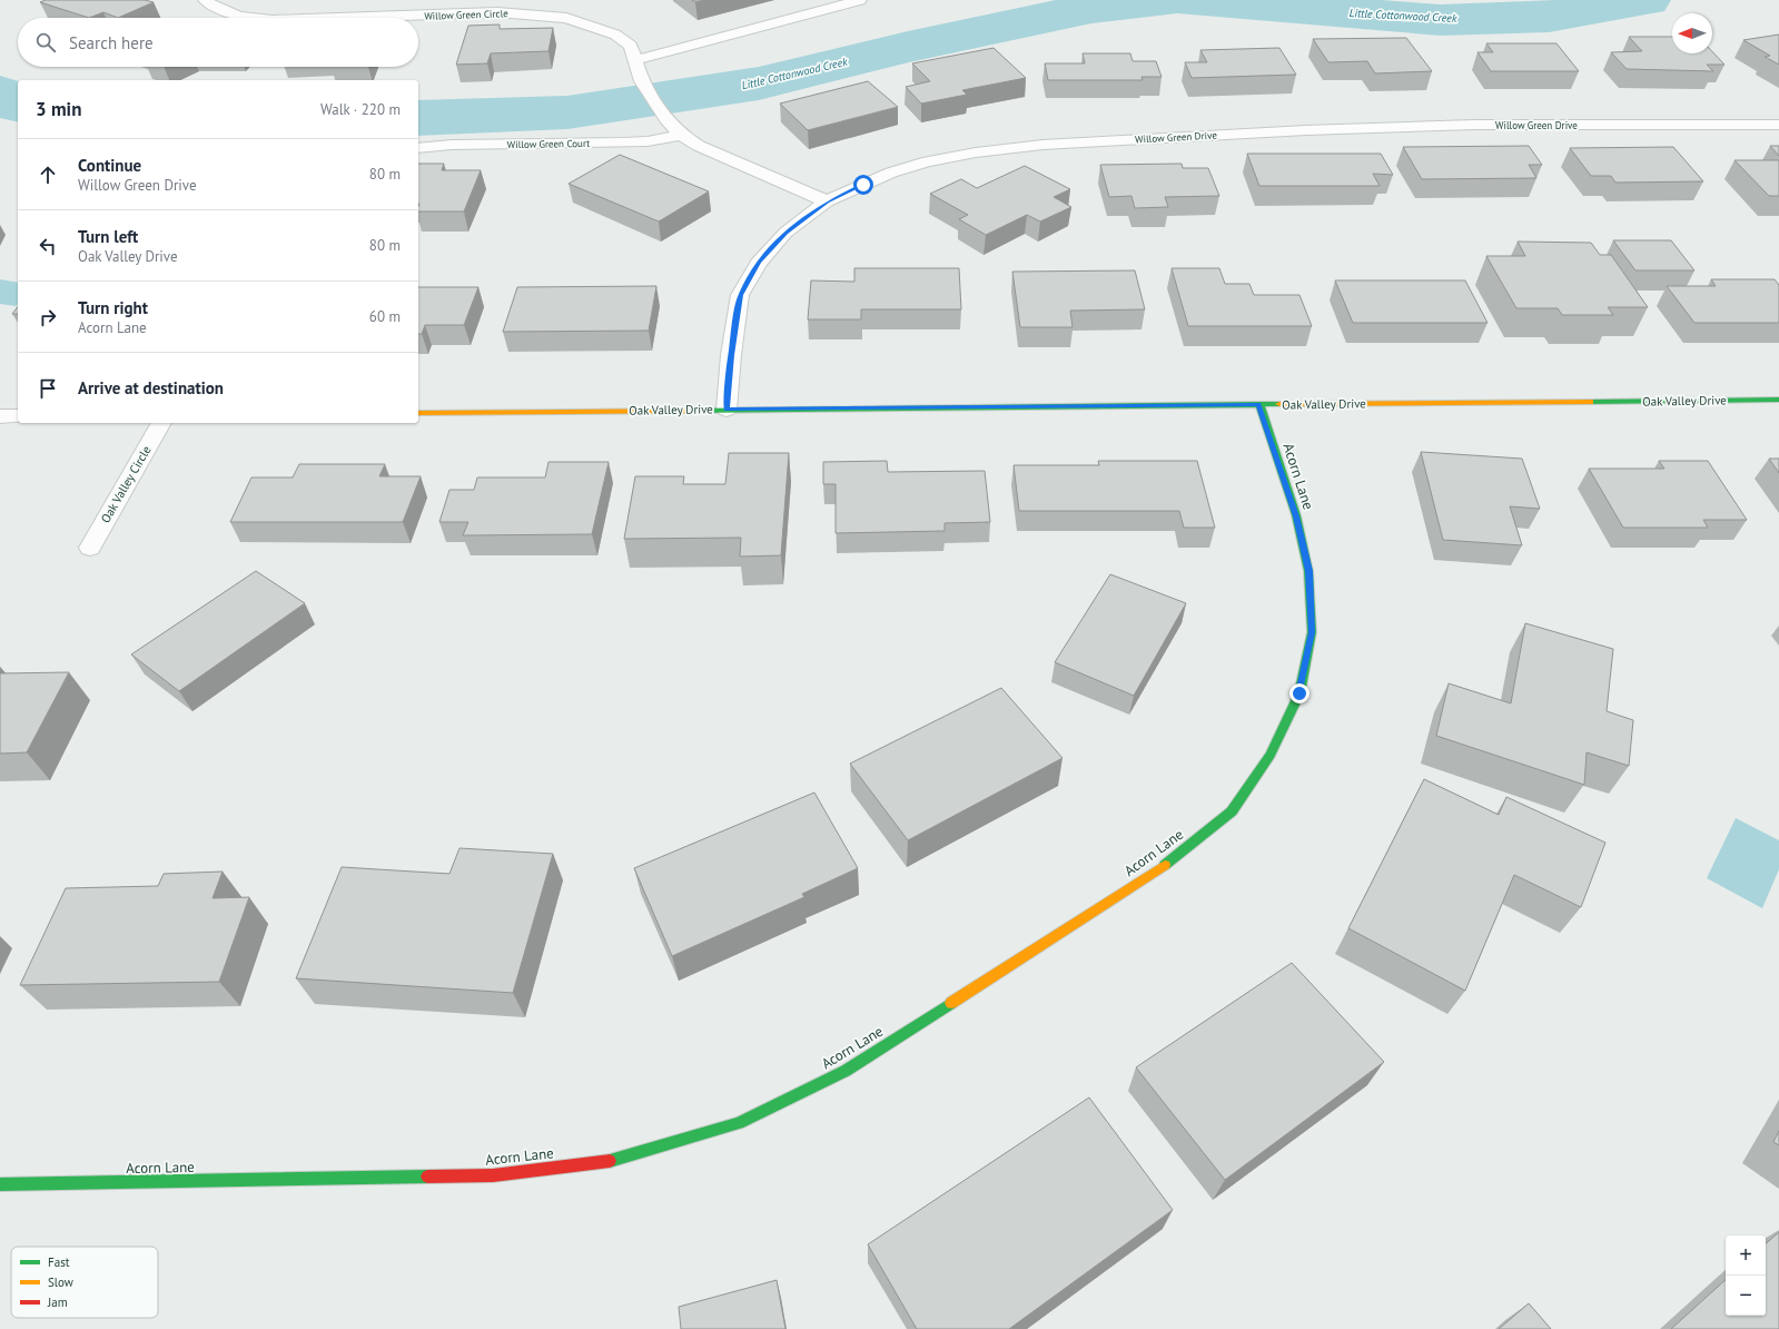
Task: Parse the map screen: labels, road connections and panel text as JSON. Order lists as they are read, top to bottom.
{
  "streets": {
    "street": [
      "Willow Green Circle",
      "Willow Green Drive",
      "Willow Green Court",
      "Oak Valley Drive",
      "Acorn Lane",
      "Oak Valley Circle"
    ]
  },
  "crossings": [
    ["Willow Green Circle", "Willow Green Drive"],
    ["Willow Green Circle", "Willow Green Court"],
    ["Willow Green Drive", "Oak Valley Drive"],
    ["Oak Valley Drive", "Acorn Lane"]
  ],
  "water": ["Little Cottonwood Creek"],
  "legend": ["Fast", "Slow", "Jam"],
  "north": "left",
  "page": {
    "search": "Search here",
    "heading": ["3 min", "Walk · 220 m"],
    "list": [
      ["Continue", "Willow Green Drive", "80 m"],
      ["Turn left", "Oak Valley Drive", "80 m"],
      ["Turn right", "Acorn Lane", "60 m"],
      "Arrive at destination"
    ],
    "map_buttons": ["+", "−"]
  }
}
